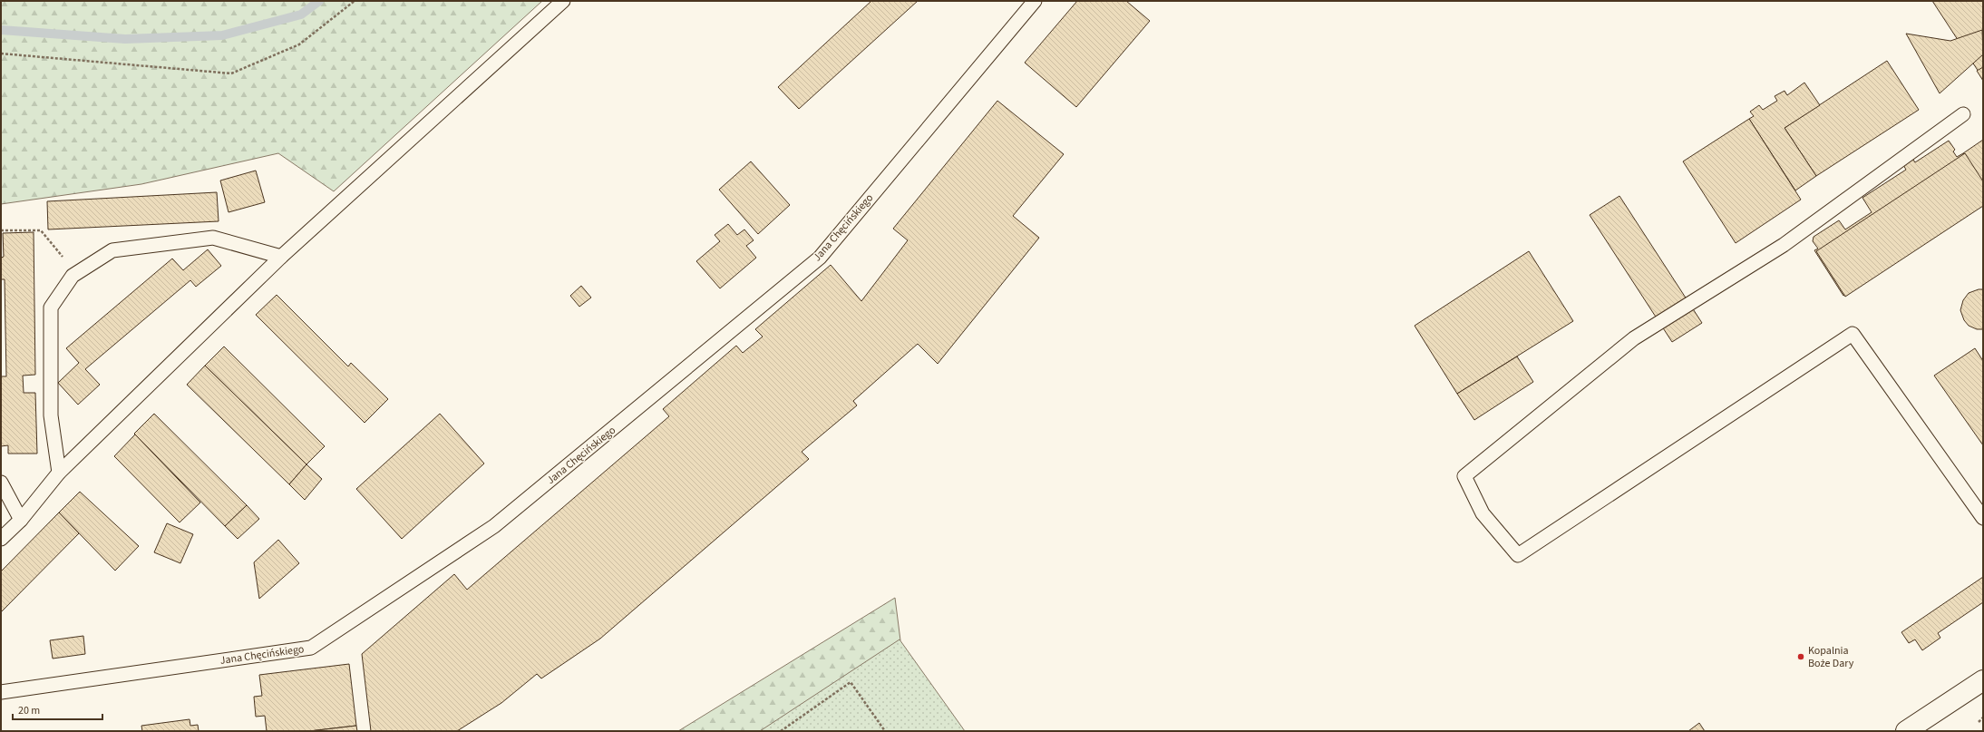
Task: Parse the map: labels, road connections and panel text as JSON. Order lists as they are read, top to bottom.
{
  "streets": {
    "lane": ["Jana Chęcińskiego"]
  },
  "places": ["Kopalnia Boże Dary"],
  "scale_bar": "20 m"
}
